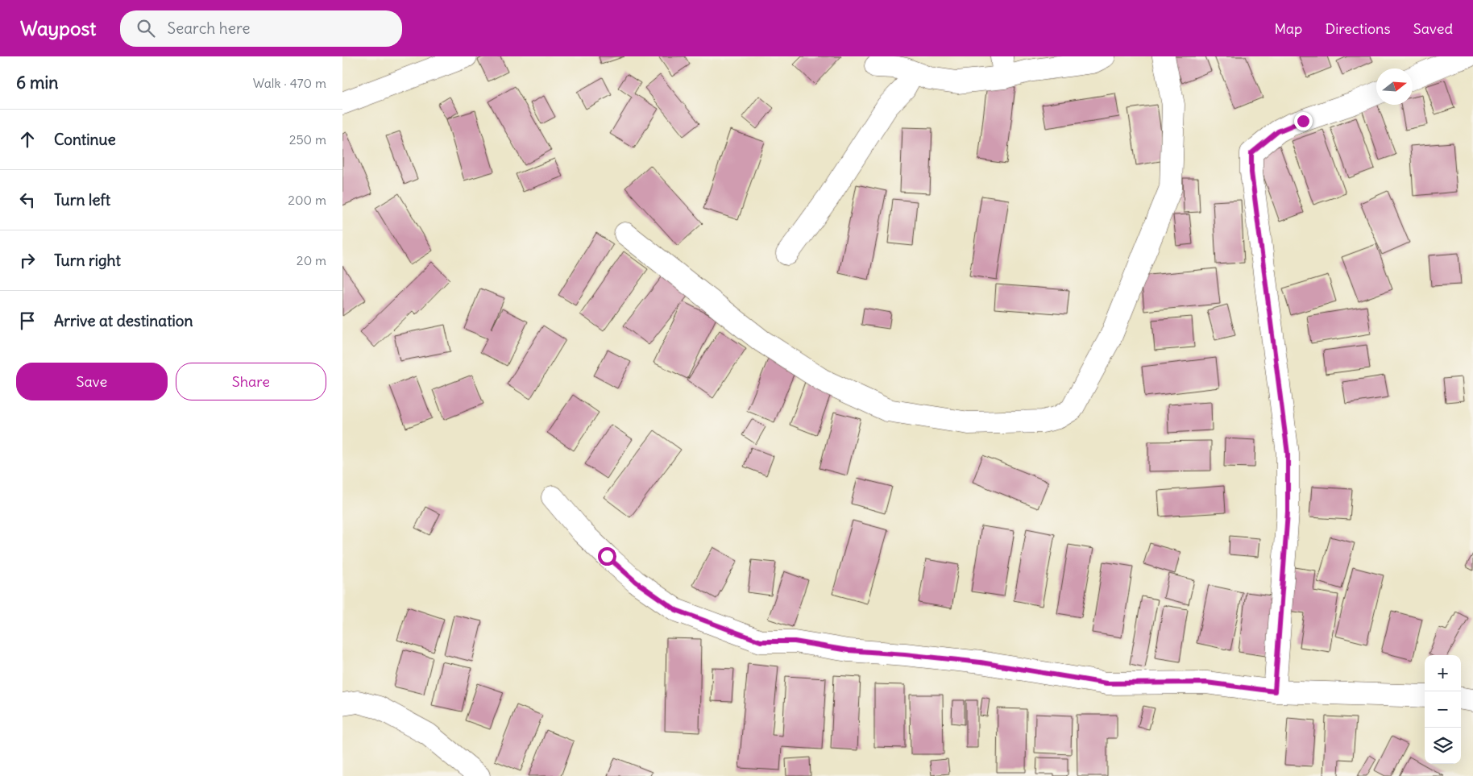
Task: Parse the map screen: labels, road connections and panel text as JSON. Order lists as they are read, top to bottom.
{
  "north": "right",
  "page": {
    "header": "Waypost",
    "search": "Search here",
    "nav": ["Map", "Directions", "Saved"],
    "heading": ["6 min", "Walk · 470 m"],
    "list": [
      ["Continue", "250 m"],
      ["Turn left", "200 m"],
      ["Turn right", "20 m"],
      "Arrive at destination"
    ],
    "buttons": ["Save", "Share"],
    "map_buttons": ["+", "−"]
  }
}
